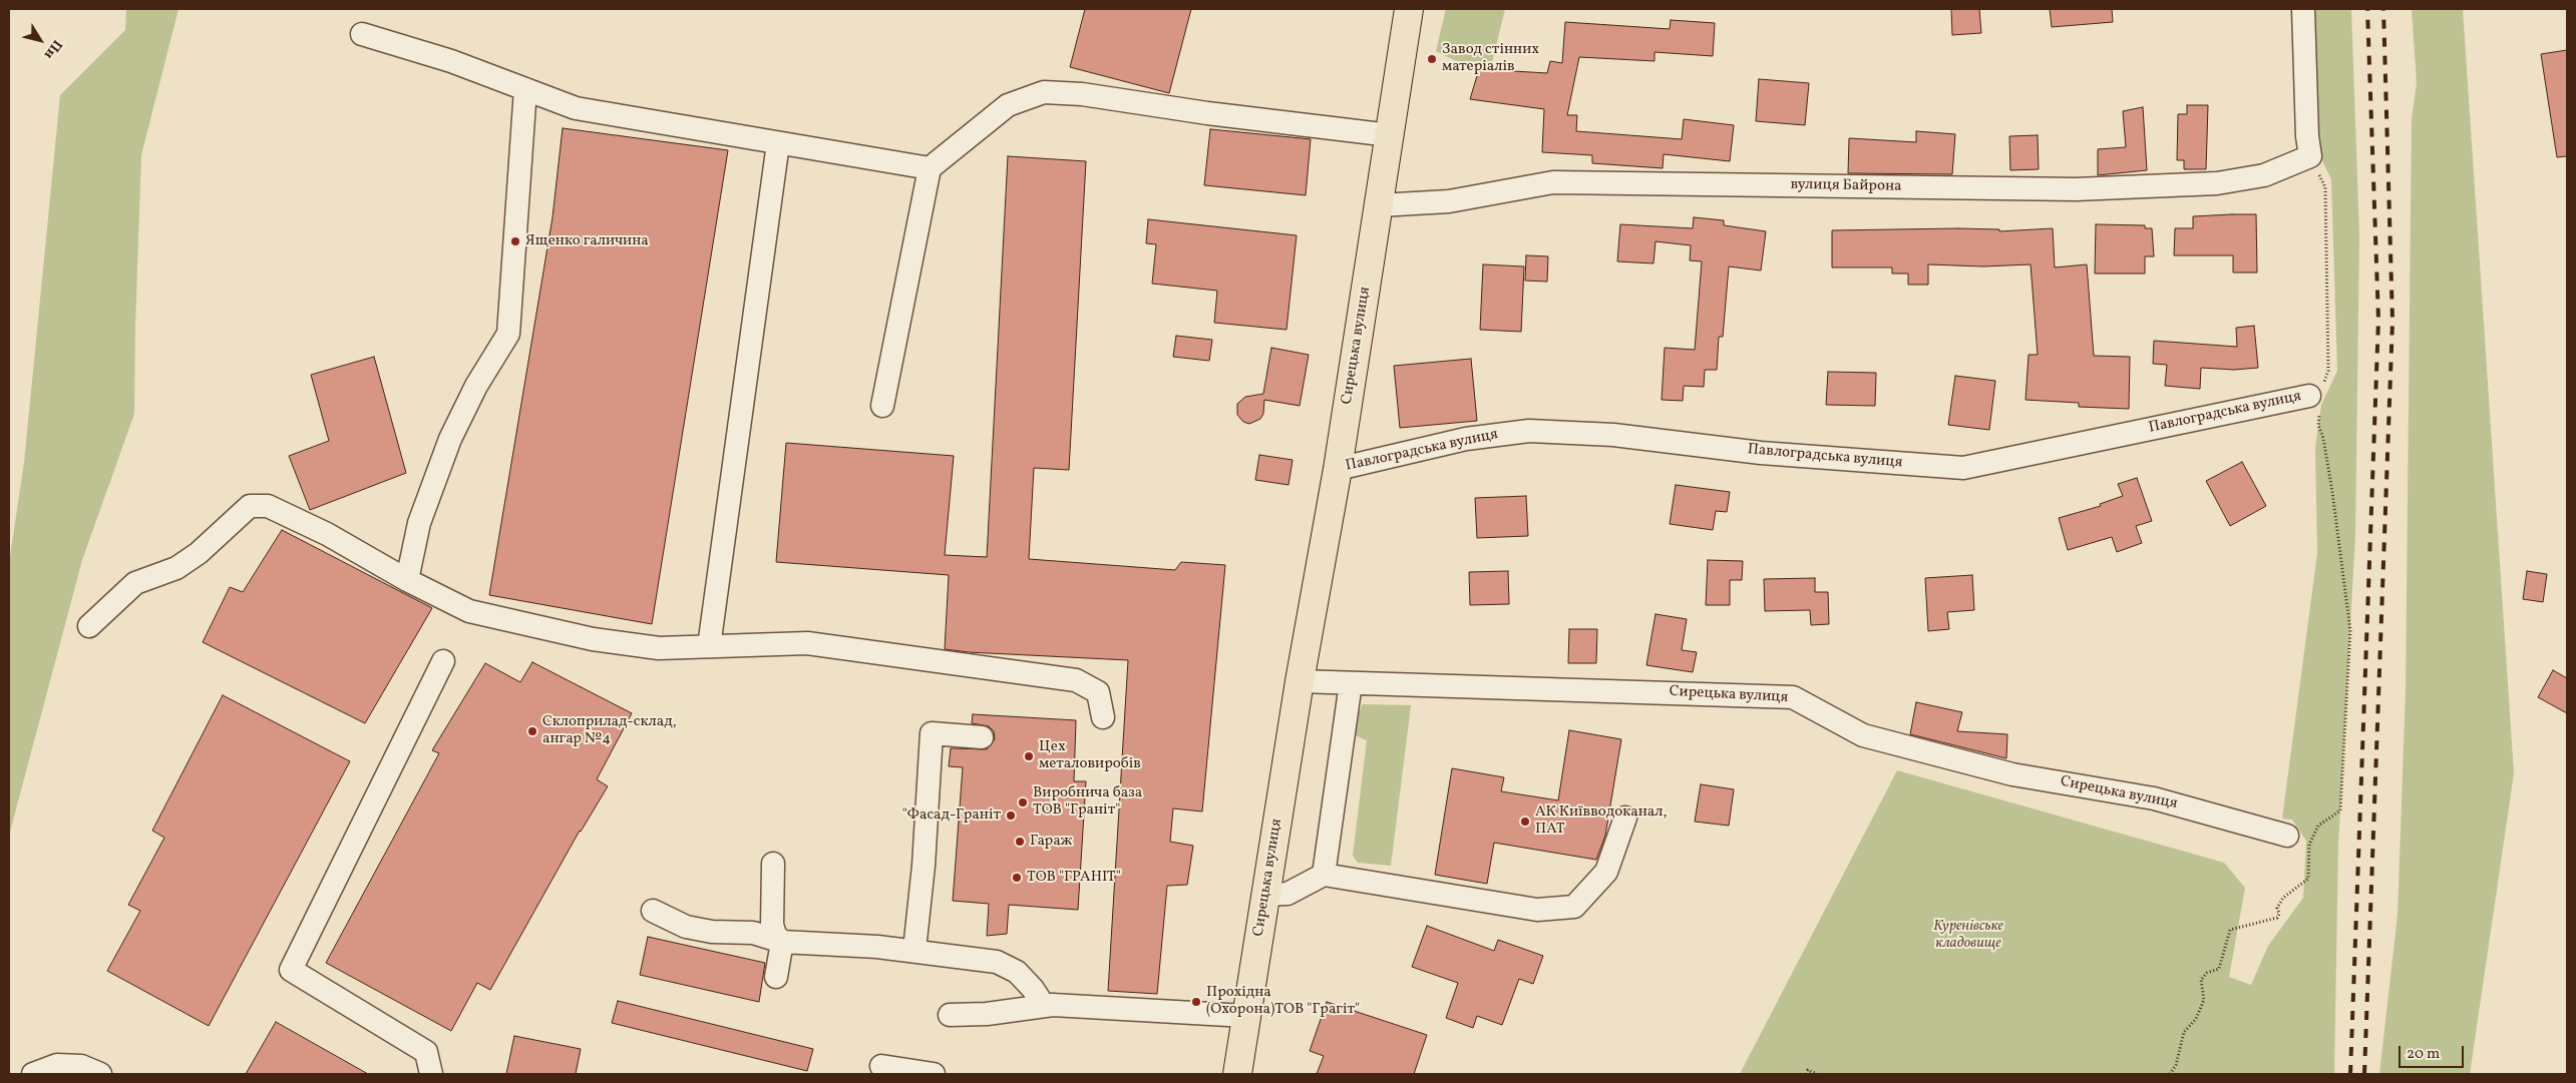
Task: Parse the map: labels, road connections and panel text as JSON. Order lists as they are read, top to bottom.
{
  "streets": {
    "main road": ["Сирецька вулиця"],
    "street": ["вулиця Байрона", "Павлоградська вулиця"]
  },
  "crossings": [
    ["вулиця Байрона", "Сирецька вулиця"],
    ["Сирецька вулиця", "Павлоградська вулиця"]
  ],
  "parks": ["Куренівське кладовище"],
  "places": [
    "Завод стінних матеріалів",
    "Ященко галичина",
    "Склоприлад-склад, ангар №4",
    "Цех металовиробів",
    "Виробнича база ТОВ \"Граніт\"",
    "\"Фасад-Граніт",
    "АК Київводоканал, ПАТ",
    "Гараж",
    "ТОВ \"ГРАНІТ\"",
    "Прохідна (Охорона)ТОВ \"Грагіт\""
  ],
  "scale_bar": "20 m",
  "north": "bottom right"
}
